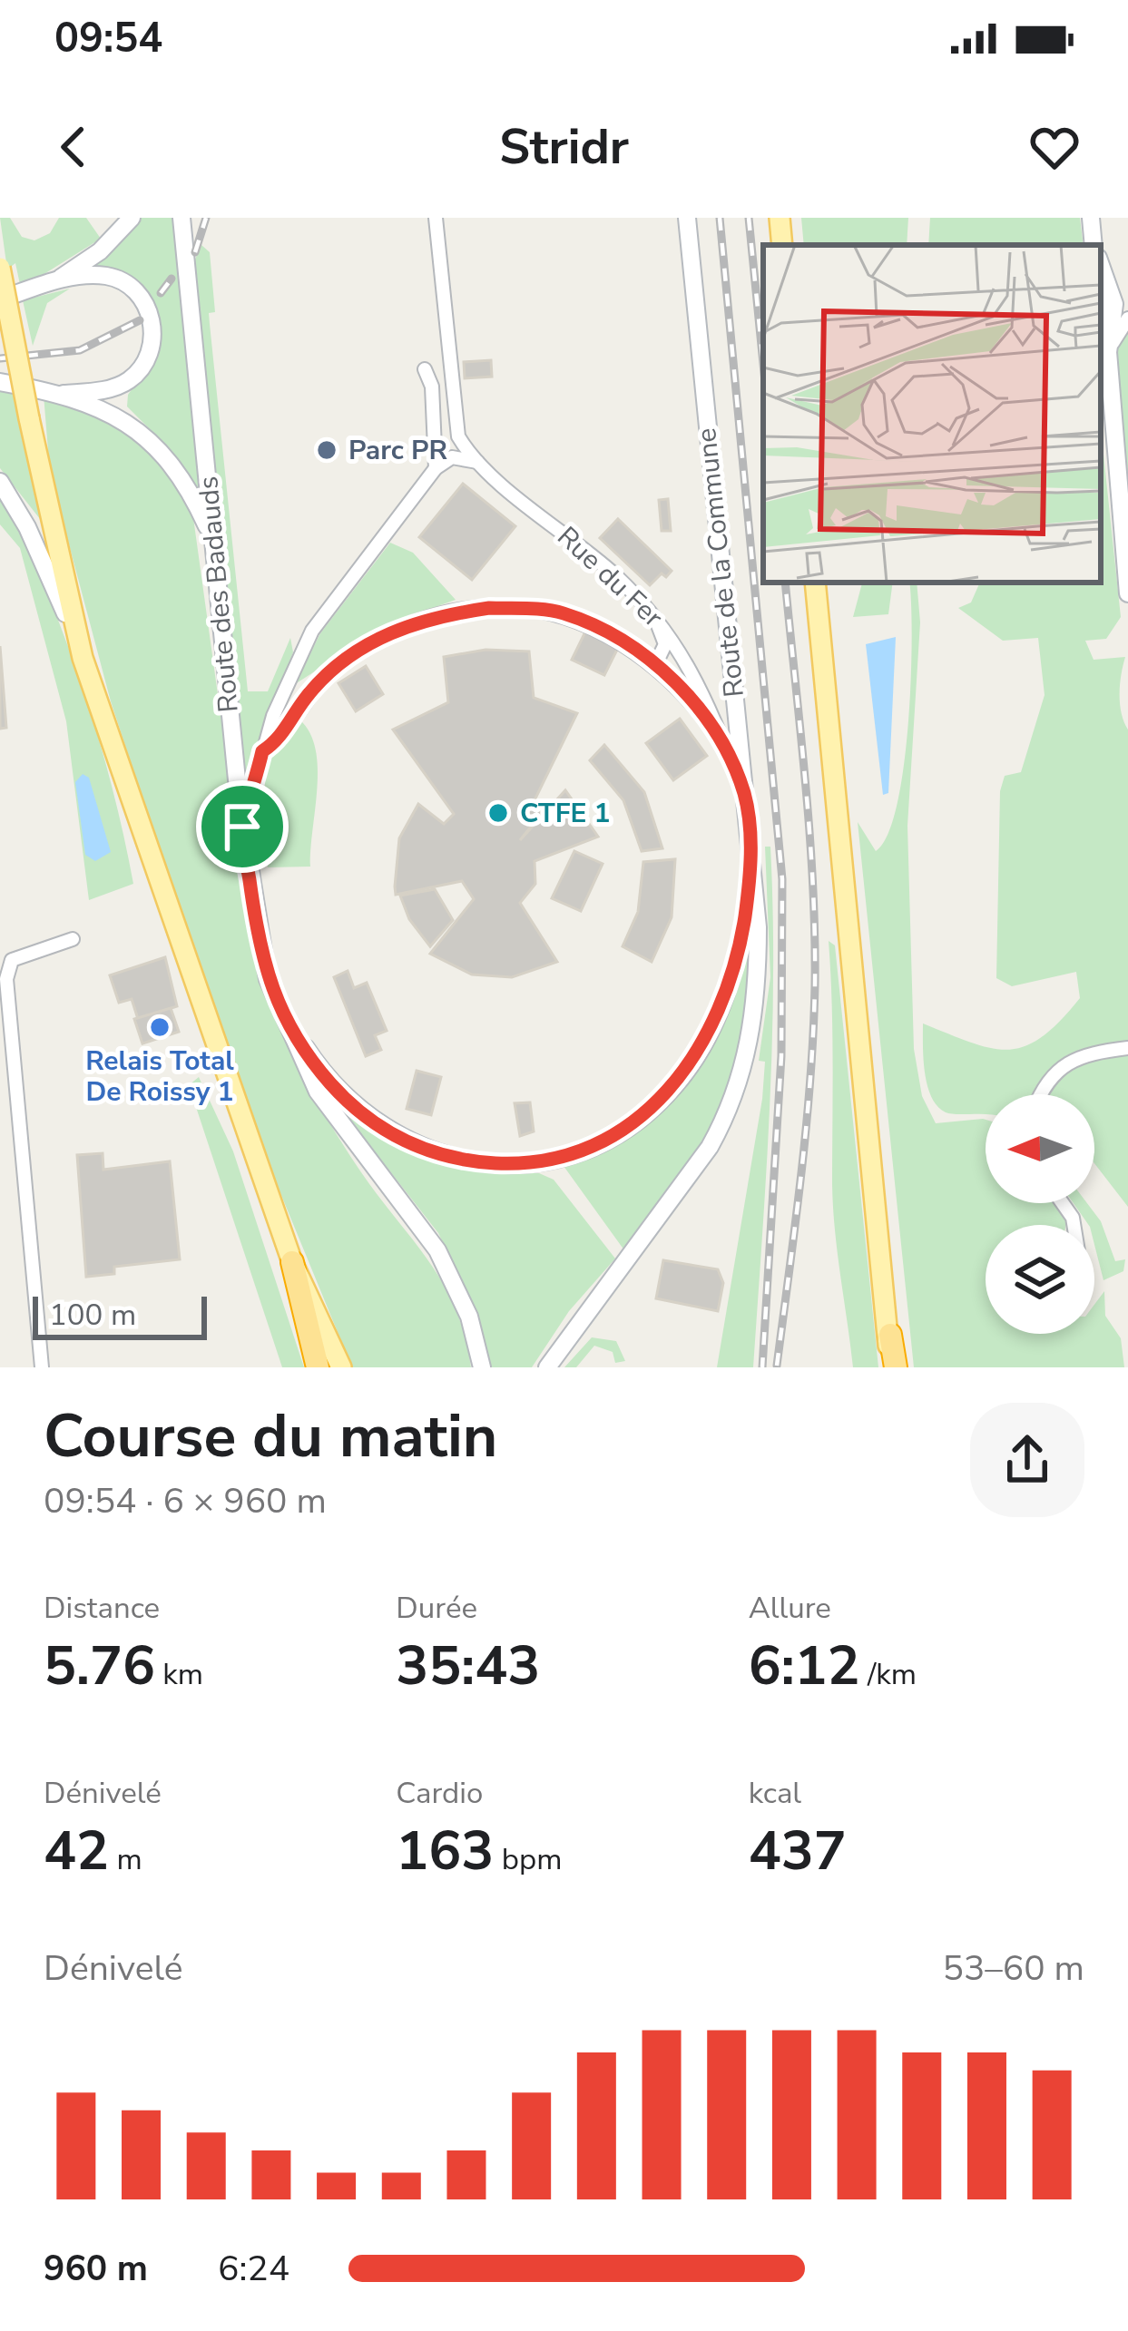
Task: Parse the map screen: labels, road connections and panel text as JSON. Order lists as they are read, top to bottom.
{
  "streets": {
    "main road": ["Route de la Commune", "Route des Badauds"],
    "street": ["Rue du Fer"]
  },
  "crossings": [
    ["Route de la Commune", "Rue du Fer"]
  ],
  "places": ["Parc PR", "CTFE 1", "Relais Total De Roissy 1"],
  "scale_bar": "100 m",
  "north": "left",
  "page": {
    "status": "09:54",
    "header": "Stridr",
    "scale": "100 m",
    "heading": ["Course du matin", "09:54 · 6 × 960 m"],
    "stats": [
      ["Distance", "5.76 km"],
      ["Durée", "35:43"],
      ["Allure", "6:12 /km"],
      ["Dénivelé", "42 m"],
      ["Cardio", "163 bpm"],
      ["kcal", "437"]
    ],
    "chart": ["Dénivelé", "53–60 m"],
    "list": [
      {
        "name": "960 m",
        "note": "6:24"
      }
    ]
  }
}
